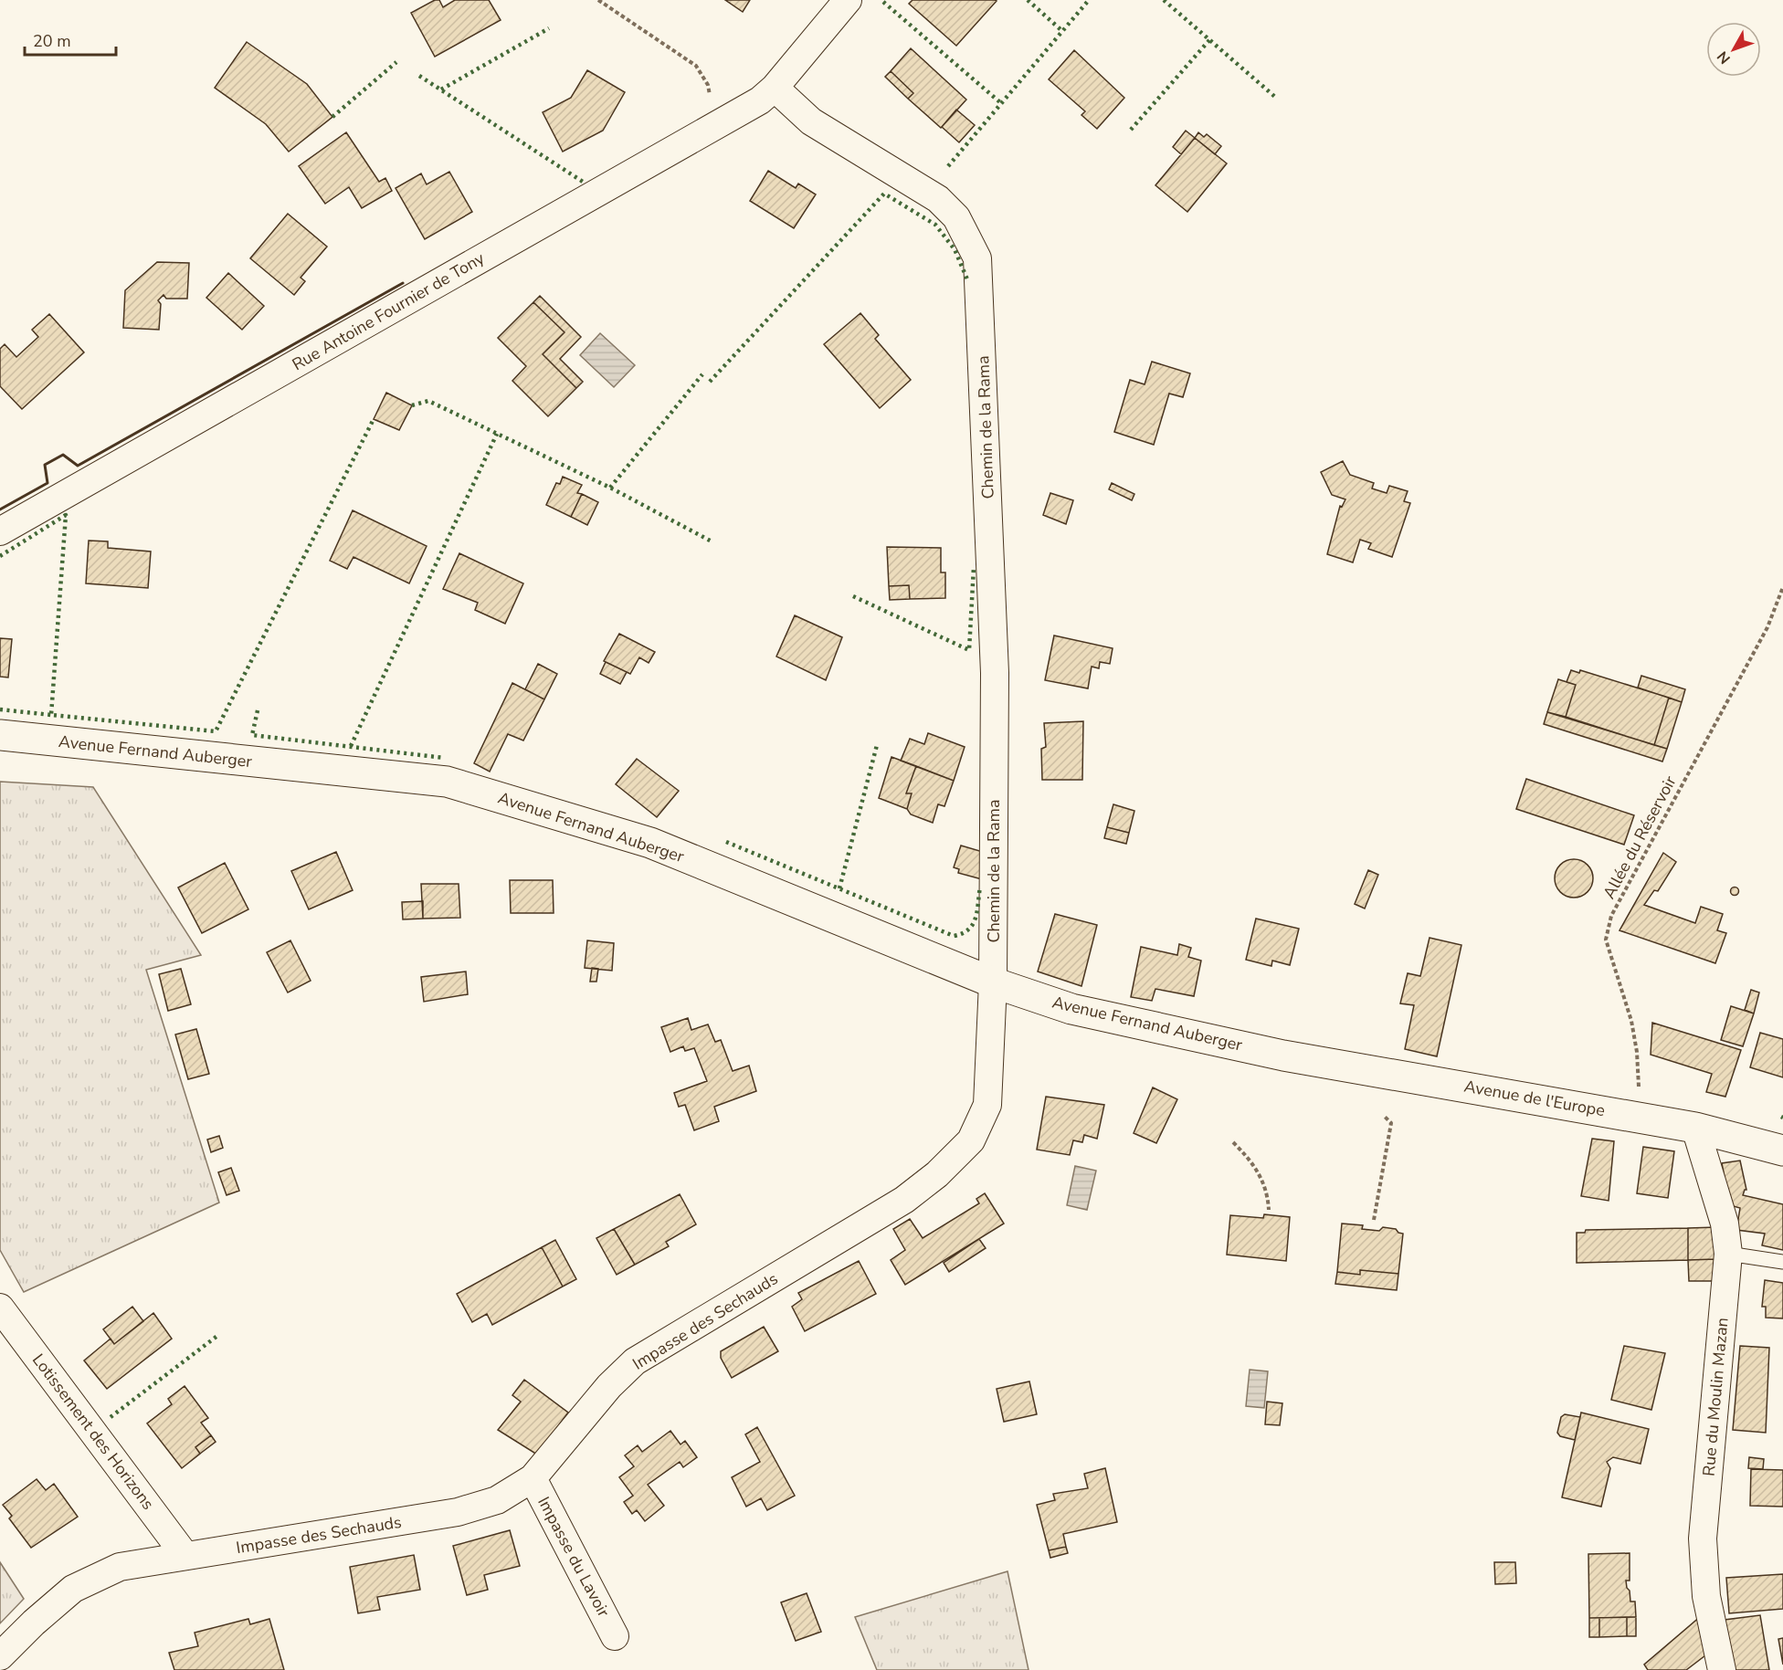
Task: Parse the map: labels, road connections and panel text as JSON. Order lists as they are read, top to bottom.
{
  "streets": {
    "main road": ["Avenue Fernand Auberger", "Avenue de l'Europe"],
    "street": [
      "Rue Antoine Fournier de Tony",
      "Chemin de la Rama",
      "Impasse des Sechauds",
      "Rue du Moulin Mazan",
      "Lotissement des Horizons",
      "Impasse du Lavoir"
    ],
    "path": ["Allée du Réservoir"]
  },
  "crossings": [
    ["Rue Antoine Fournier de Tony", "Chemin de la Rama"],
    ["Chemin de la Rama", "Avenue Fernand Auberger"],
    ["Chemin de la Rama", "Impasse des Sechauds"],
    ["Avenue Fernand Auberger", "Avenue de l'Europe"],
    ["Avenue Fernand Auberger", "Impasse des Sechauds"],
    ["Allée du Réservoir", "Avenue de l'Europe"],
    ["Avenue de l'Europe", "Rue du Moulin Mazan"],
    ["Impasse des Sechauds", "Lotissement des Horizons"],
    ["Impasse des Sechauds", "Impasse du Lavoir"]
  ],
  "scale_bar": "20 m",
  "north": "bottom left"
}
